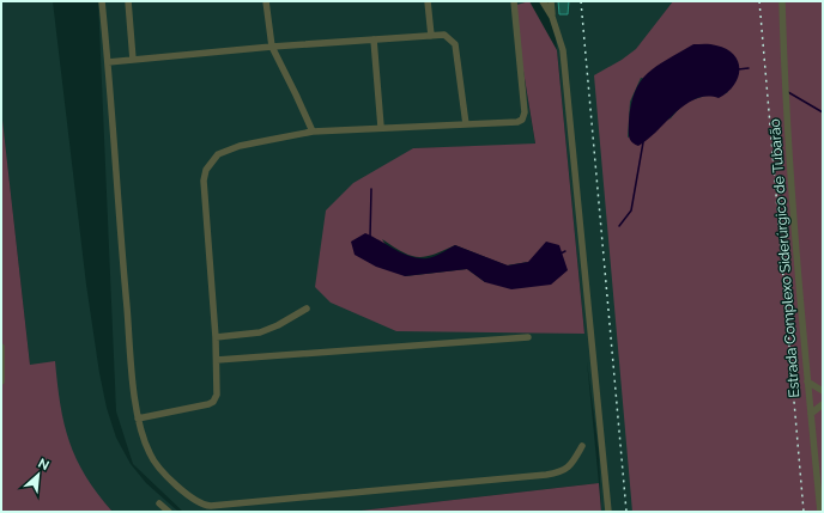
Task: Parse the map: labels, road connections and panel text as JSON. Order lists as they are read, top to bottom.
{
  "streets": {
    "lane": ["Estrada Complexo Siderúrgico de Tubarão"]
  },
  "north": "top right"
}
